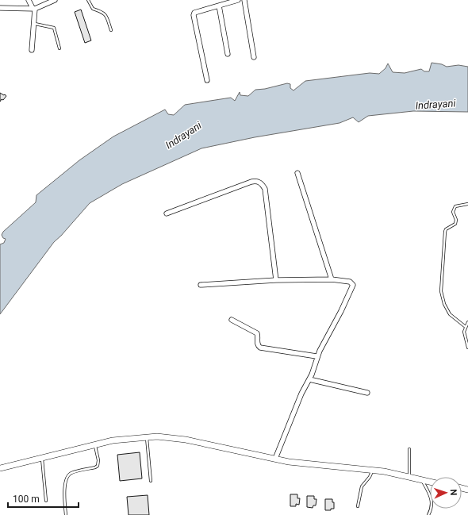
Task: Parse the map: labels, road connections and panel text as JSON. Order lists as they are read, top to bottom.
{
  "water": ["Indrayani"],
  "scale_bar": "100 m",
  "north": "right"
}
